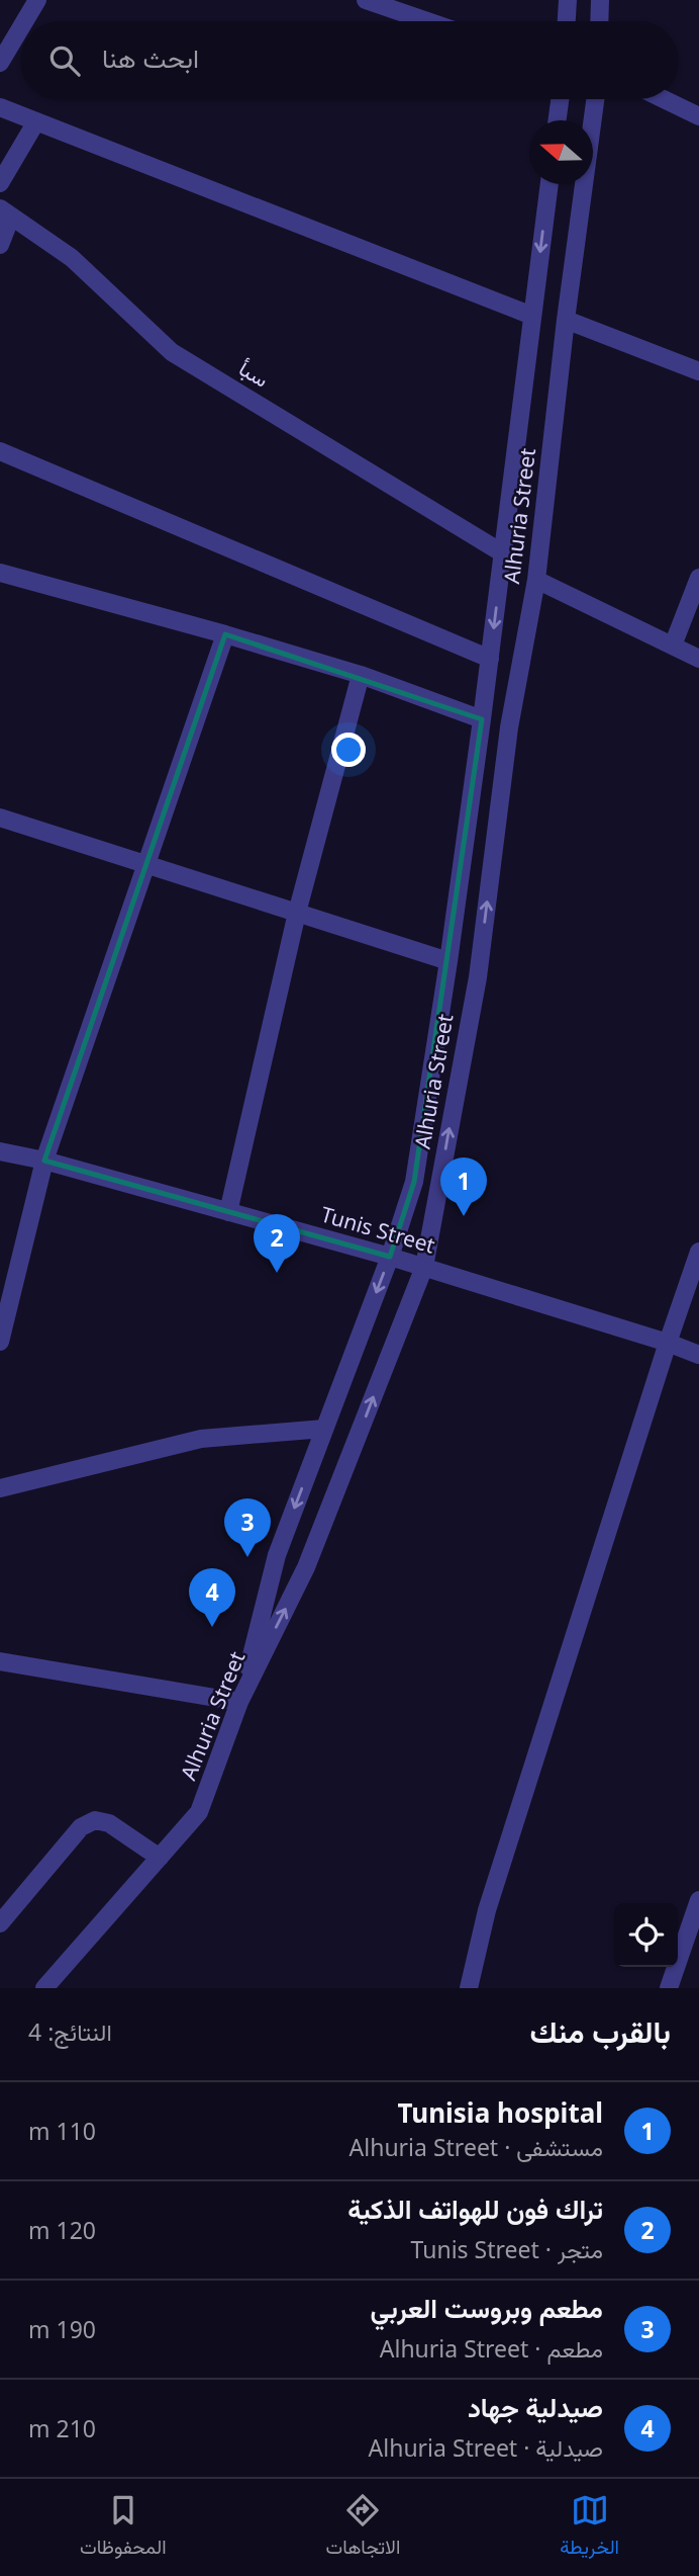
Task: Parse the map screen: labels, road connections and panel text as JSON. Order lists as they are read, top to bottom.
{
  "streets": {
    "street": ["سبأ", "Alhuria Street", "Tunis Street"]
  },
  "crossings": [
    ["Alhuria Street", "Tunis Street"]
  ],
  "north": "left",
  "page": {
    "search": "ابحث هنا",
    "pins": [
      "1",
      "2",
      "3",
      "4"
    ],
    "heading": ["بالقرب منك", "النتائج: 4"],
    "list": [
      {
        "mark": "1",
        "name": "Tunisia hospital",
        "note": "مستشفى · Alhuria Street",
        "value": "110 m"
      },
      {
        "mark": "2",
        "name": "تراك فون للهواتف الذكية",
        "note": "متجر · Tunis Street",
        "value": "120 m"
      },
      {
        "mark": "3",
        "name": "مطعم وبروست العربي",
        "note": "مطعم · Alhuria Street",
        "value": "190 m"
      },
      {
        "mark": "4",
        "name": "صيدلية جهاد",
        "note": "صيدلية · Alhuria Street",
        "value": "210 m"
      }
    ],
    "nav": ["الخريطة", "الاتجاهات", "المحفوظات"]
  }
}
